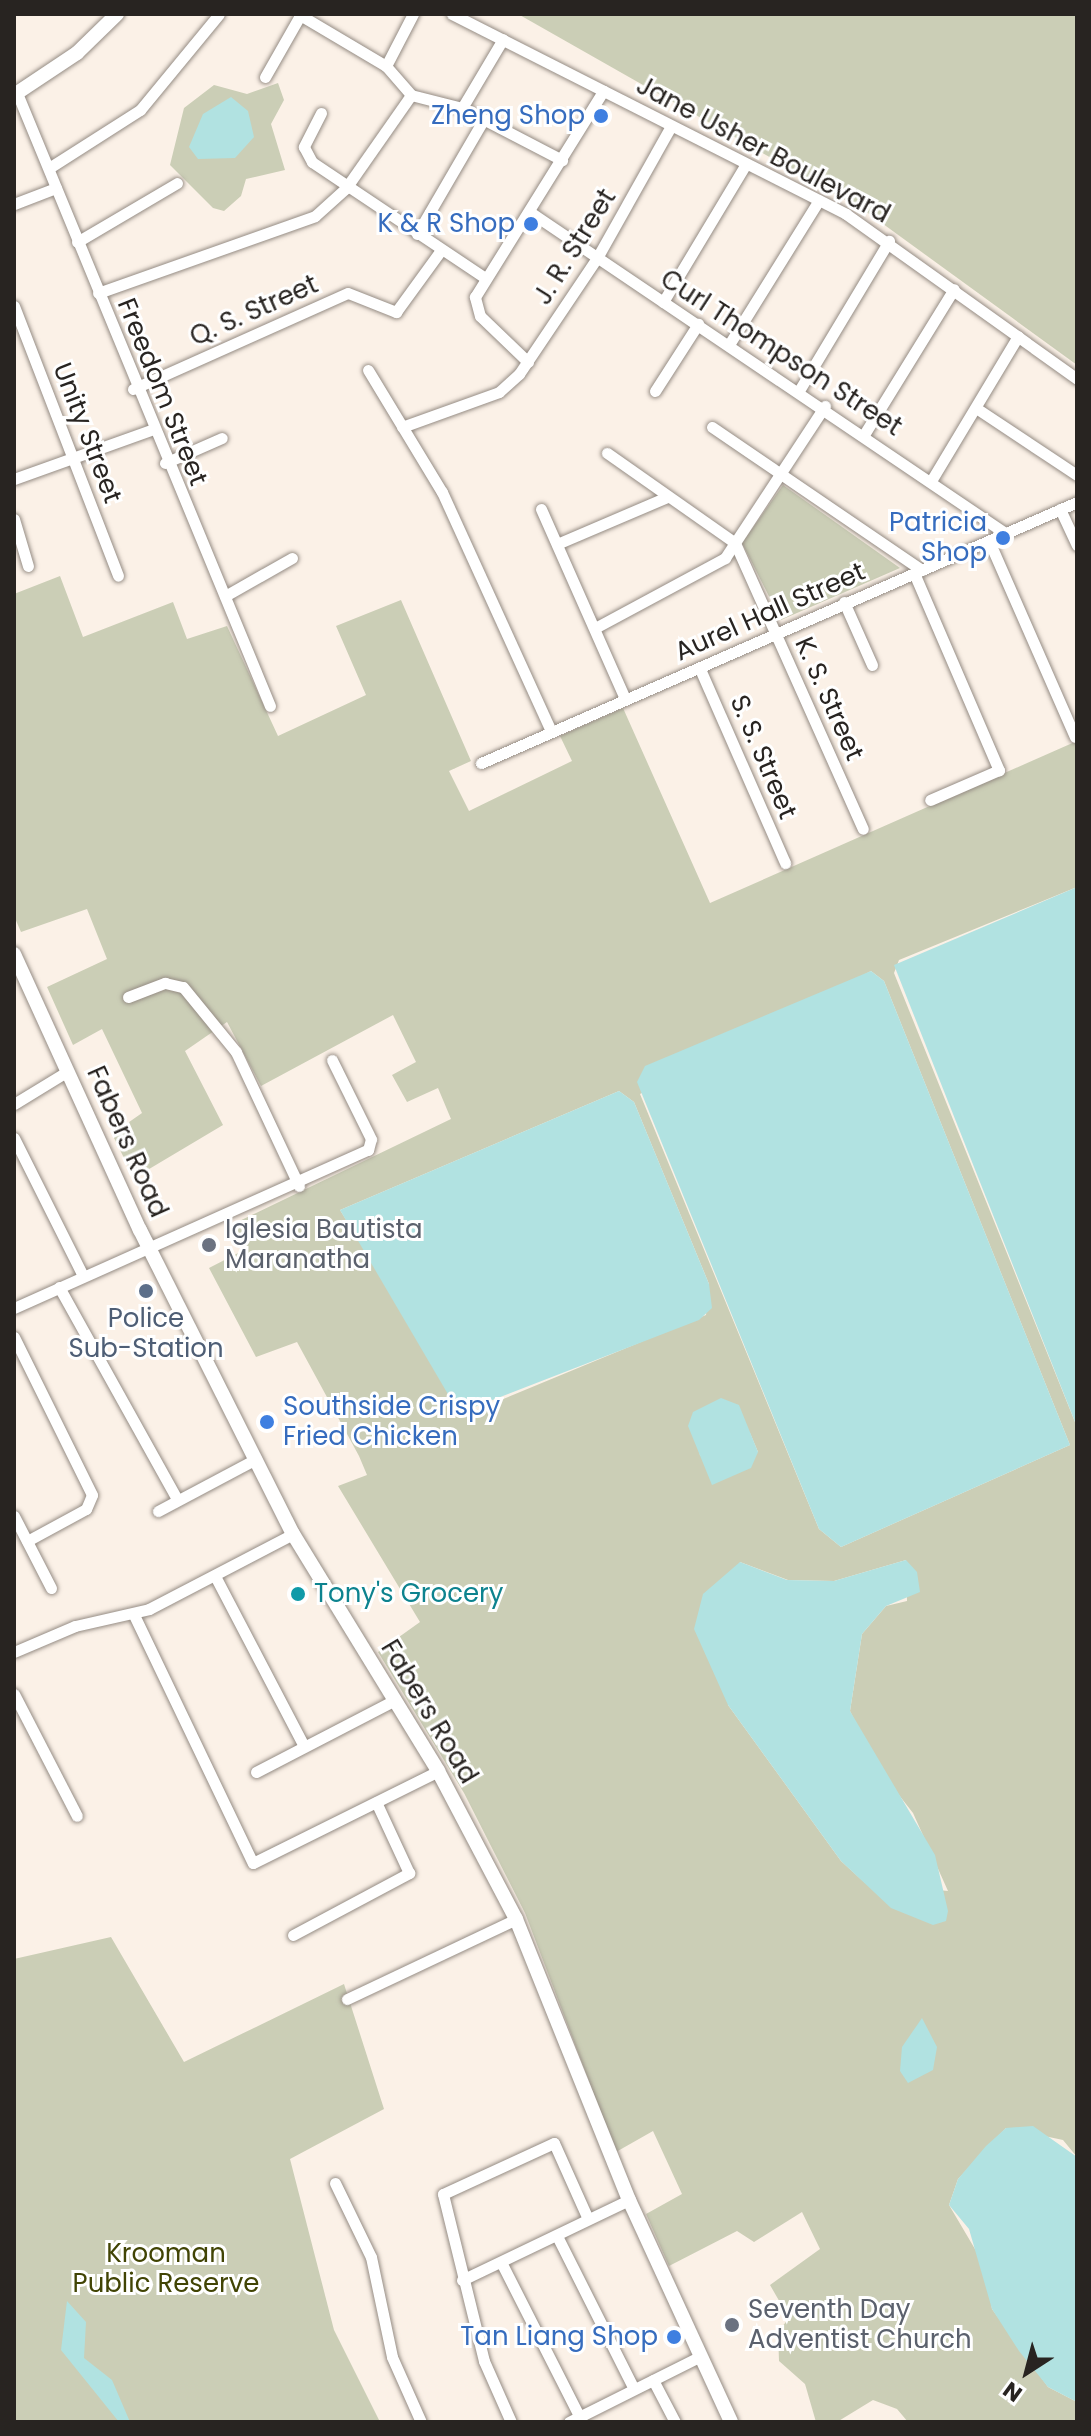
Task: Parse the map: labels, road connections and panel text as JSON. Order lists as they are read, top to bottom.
{
  "streets": {
    "main road": ["Fabers Road"],
    "street": [
      "Jane Usher Boulevard",
      "J. R. Street",
      "Q. S. Street",
      "Curl Thompson Street",
      "Freedom Street",
      "Unity Street",
      "Aurel Hall Street",
      "K. S. Street",
      "S. S. Street"
    ]
  },
  "crossings": [
    ["Jane Usher Boulevard", "J. R. Street"],
    ["J. R. Street", "Curl Thompson Street"],
    ["Q. S. Street", "Freedom Street"],
    ["Curl Thompson Street", "Aurel Hall Street"],
    ["Aurel Hall Street", "K. S. Street"],
    ["Aurel Hall Street", "S. S. Street"]
  ],
  "parks": ["Krooman Public Reserve"],
  "places": [
    "Zheng Shop",
    "K & R Shop",
    "Patricia Shop",
    "Iglesia Bautista Maranatha",
    "Police Sub-Station",
    "Southside Crispy Fried Chicken",
    "Tony's Grocery",
    "Seventh Day Adventist Church",
    "Tan Liang Shop"
  ],
  "north": "bottom left"
}
